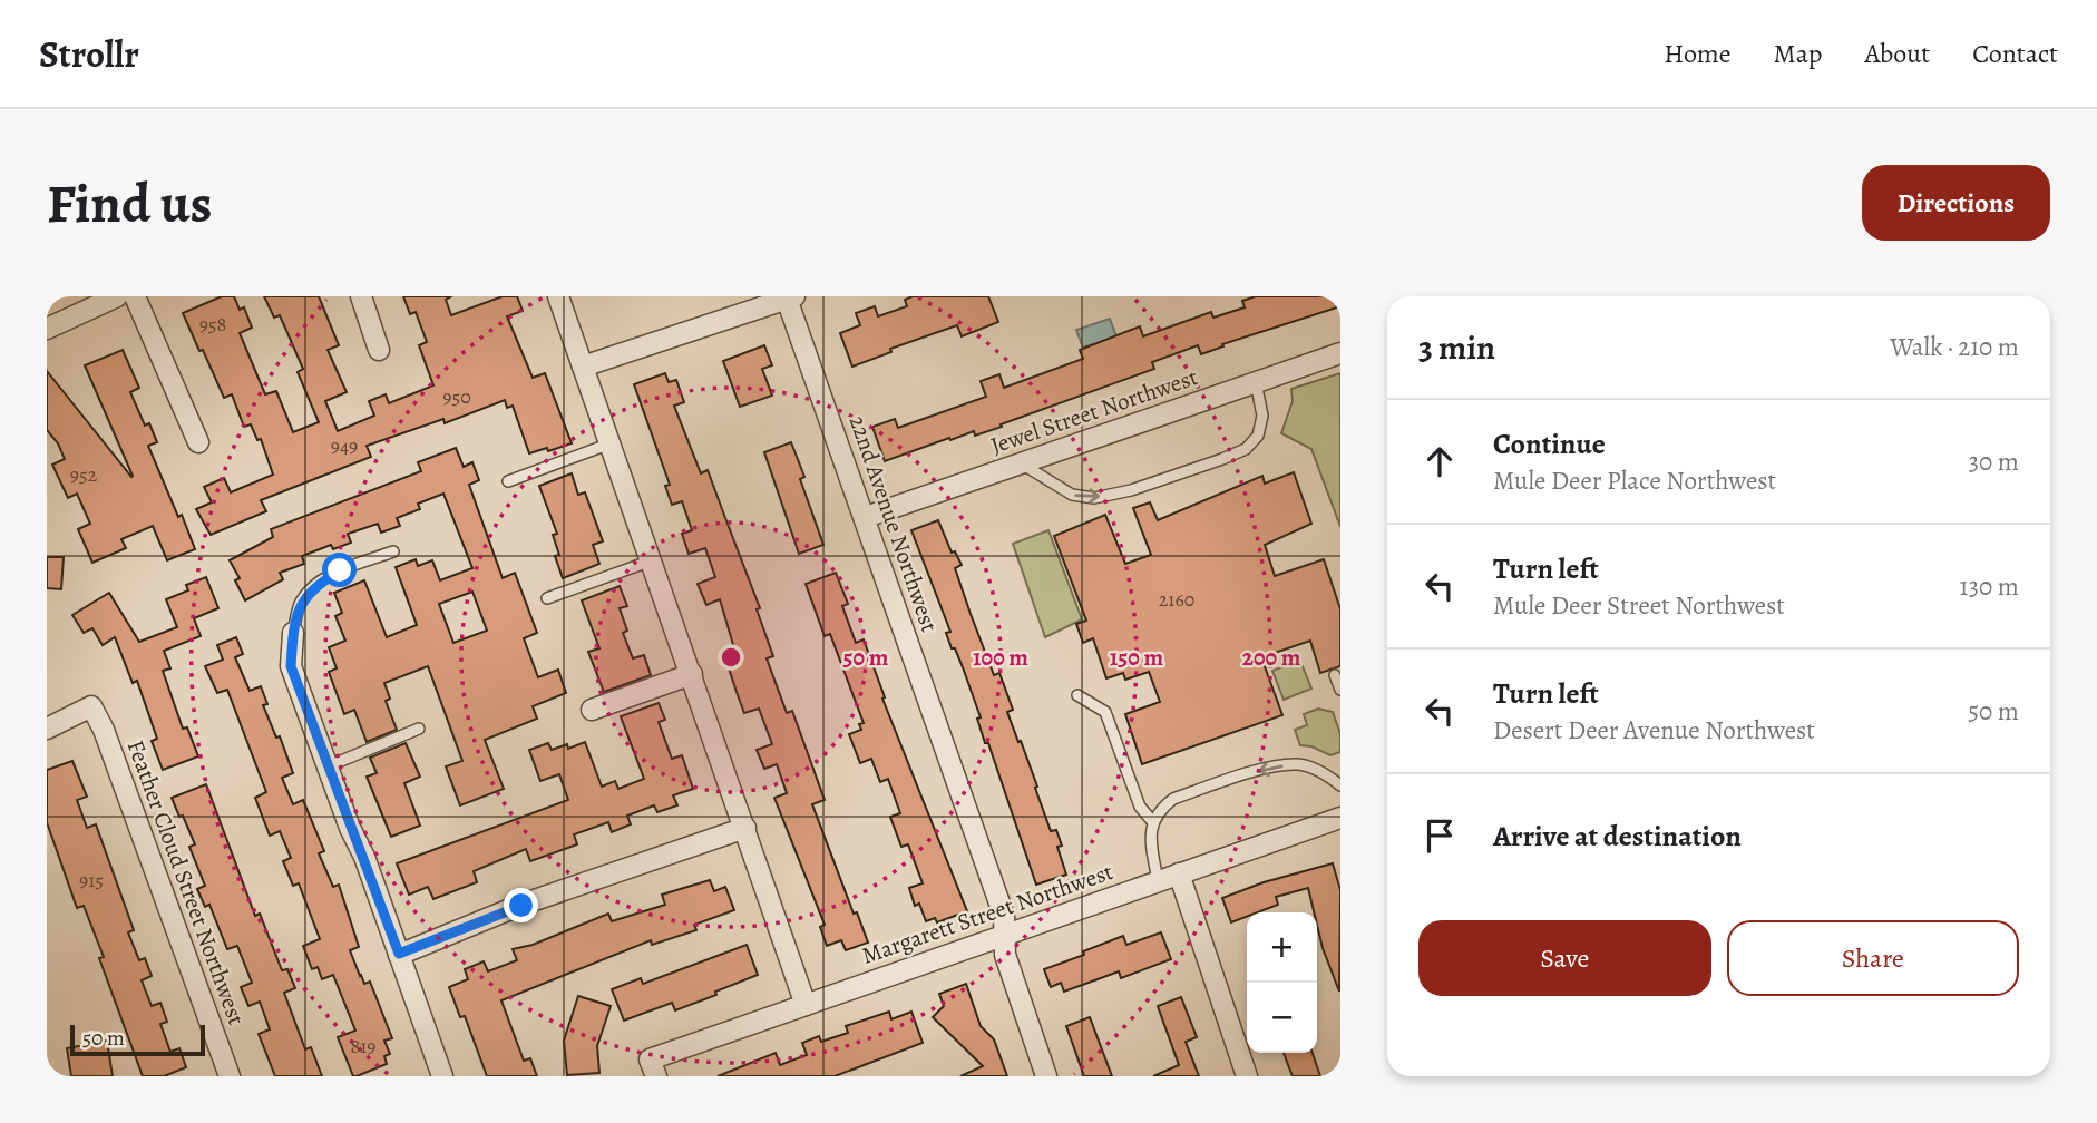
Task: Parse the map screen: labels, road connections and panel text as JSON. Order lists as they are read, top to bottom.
{
  "streets": {
    "street": [
      "Jewel Street Northwest",
      "22nd Avenue Northwest",
      "Feather Cloud Street Northwest",
      "Margarett Street Northwest"
    ]
  },
  "crossings": [
    ["Jewel Street Northwest", "22nd Avenue Northwest"],
    ["22nd Avenue Northwest", "Margarett Street Northwest"]
  ],
  "house_numbers": [
    "958",
    "950",
    "949",
    "952",
    "2160",
    "915",
    "819"
  ],
  "scale_bar": "50 m",
  "page": {
    "header": "Strollr",
    "nav": [
      "Home",
      "Map",
      "About",
      "Contact"
    ],
    "buttons": [
      "Directions",
      ["Save", "Share"]
    ],
    "title": "Find us",
    "heading": ["3 min", "Walk · 210 m"],
    "list": [
      ["Continue", "Mule Deer Place Northwest", "30 m"],
      ["Turn left", "Mule Deer Street Northwest", "130 m"],
      ["Turn left", "Desert Deer Avenue Northwest", "50 m"],
      "Arrive at destination"
    ],
    "map_buttons": ["+", "−"],
    "scale": "50 m"
  },
  "rings": [
    "50 m",
    "100 m",
    "150 m",
    "200 m"
  ]
}
